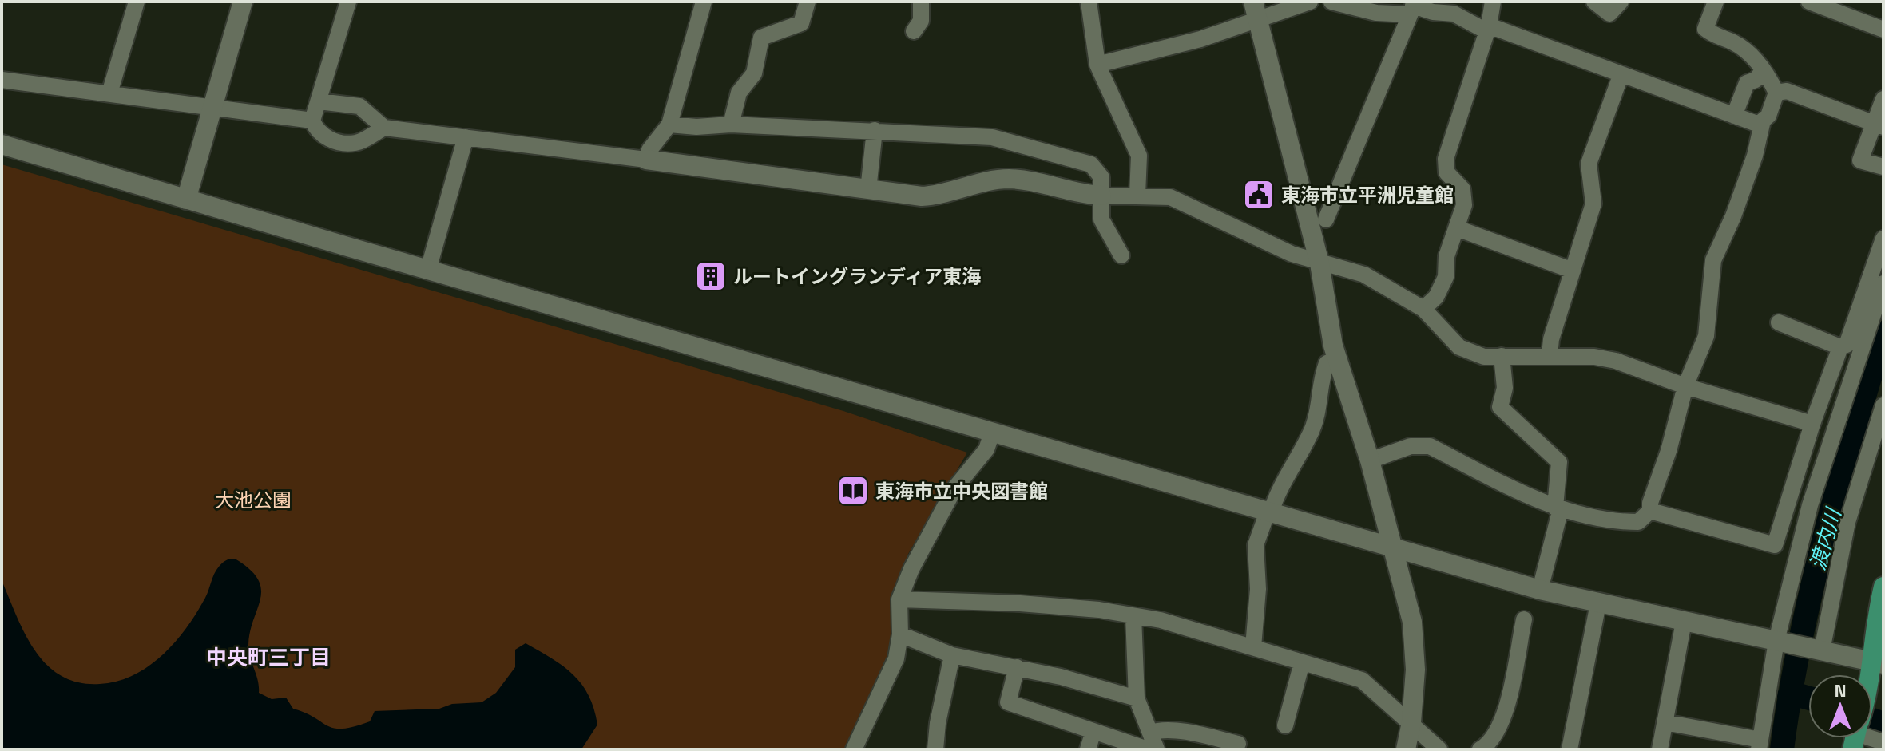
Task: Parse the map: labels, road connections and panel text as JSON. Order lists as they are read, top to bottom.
{
  "districts": ["中央町三丁目"],
  "water": ["渡内川"],
  "parks": ["大池公園"],
  "places": {
    "public building": ["東海市立平洲児童館"],
    "building": ["ルートイングランディア東海"],
    "library": ["東海市立中央図書館"]
  },
  "north": "top"
}
